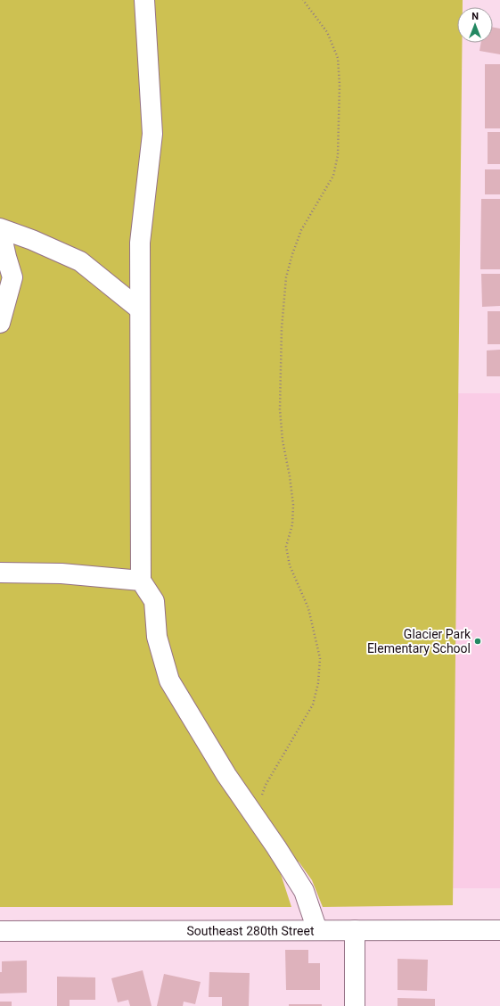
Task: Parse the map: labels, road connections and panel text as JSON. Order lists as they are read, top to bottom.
{
  "streets": {
    "street": ["Southeast 280th Street"]
  },
  "places": ["Glacier Park Elementary School"],
  "north": "top"
}
